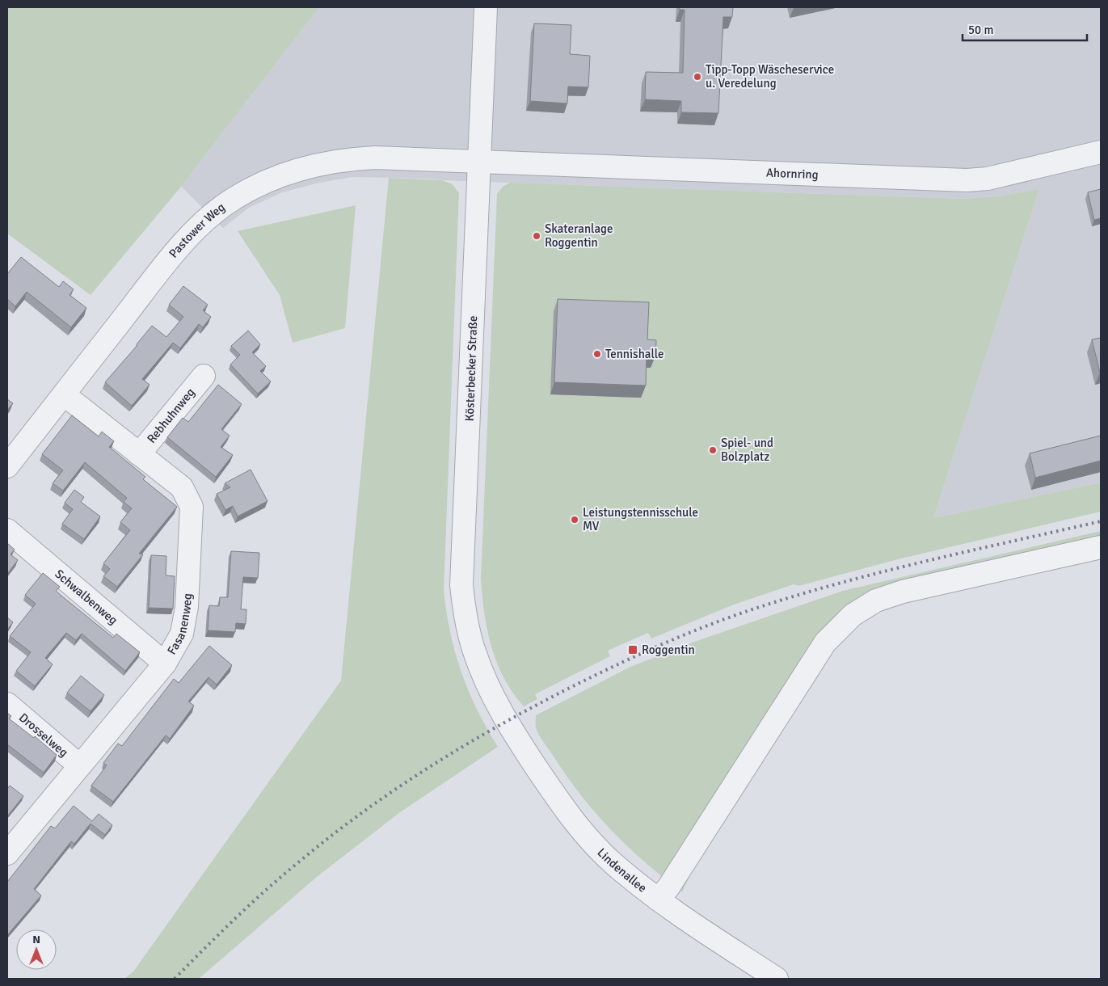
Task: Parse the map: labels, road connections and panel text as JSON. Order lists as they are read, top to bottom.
{
  "streets": {
    "street": [
      "Ahornring",
      "Pastower Weg",
      "Kösterbecker Straße",
      "Rebhuhnweg",
      "Schwalbenweg",
      "Fasanenweg",
      "Drosselweg",
      "Lindenallee"
    ]
  },
  "crossings": [
    ["Ahornring", "Pastower Weg"],
    ["Ahornring", "Kösterbecker Straße"],
    ["Pastower Weg", "Kösterbecker Straße"],
    ["Pastower Weg", "Fasanenweg"],
    ["Kösterbecker Straße", "Lindenallee"],
    ["Rebhuhnweg", "Fasanenweg"],
    ["Schwalbenweg", "Fasanenweg"],
    ["Fasanenweg", "Drosselweg"]
  ],
  "places": {
    "other": [
      "Tipp-Topp Wäscheservice u. Veredelung",
      "Skateranlage Roggentin",
      "Tennishalle",
      "Spiel- und Bolzplatz",
      "Leistungstennisschule MV"
    ],
    "transit": ["Roggentin"]
  },
  "scale_bar": "50 m",
  "north": "top"
}
